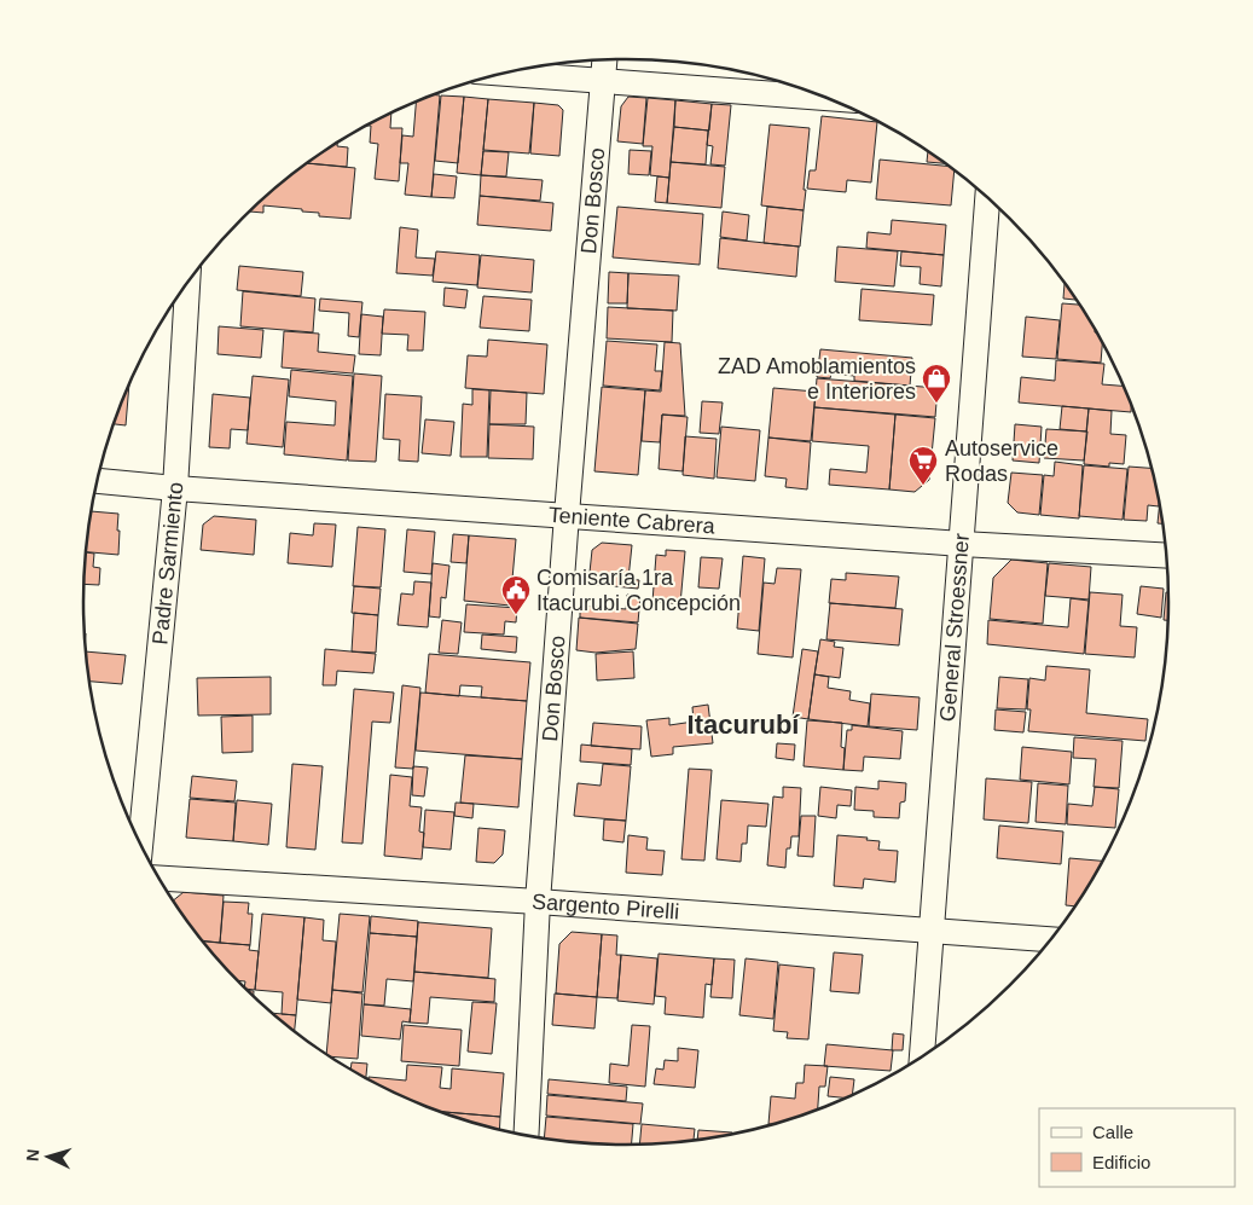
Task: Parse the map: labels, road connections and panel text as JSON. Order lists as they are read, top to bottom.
{
  "streets": {
    "street": [
      "Don Bosco",
      "Teniente Cabrera",
      "Padre Sarmiento",
      "General Stroessner",
      "Sargento Pirelli"
    ]
  },
  "crossings": [
    ["Don Bosco", "Teniente Cabrera"],
    ["Don Bosco", "Sargento Pirelli"],
    ["Teniente Cabrera", "Padre Sarmiento"],
    ["Teniente Cabrera", "General Stroessner"],
    ["General Stroessner", "Sargento Pirelli"]
  ],
  "districts": ["Itacurubí"],
  "places": {
    "shop": ["ZAD Amoblamientos e Interiores"],
    "supermarket": ["Autoservice Rodas"],
    "public building": ["Comisaría 1ra Itacurubi Concepción"]
  },
  "legend": ["Calle", "Edificio"],
  "north": "left"
}
